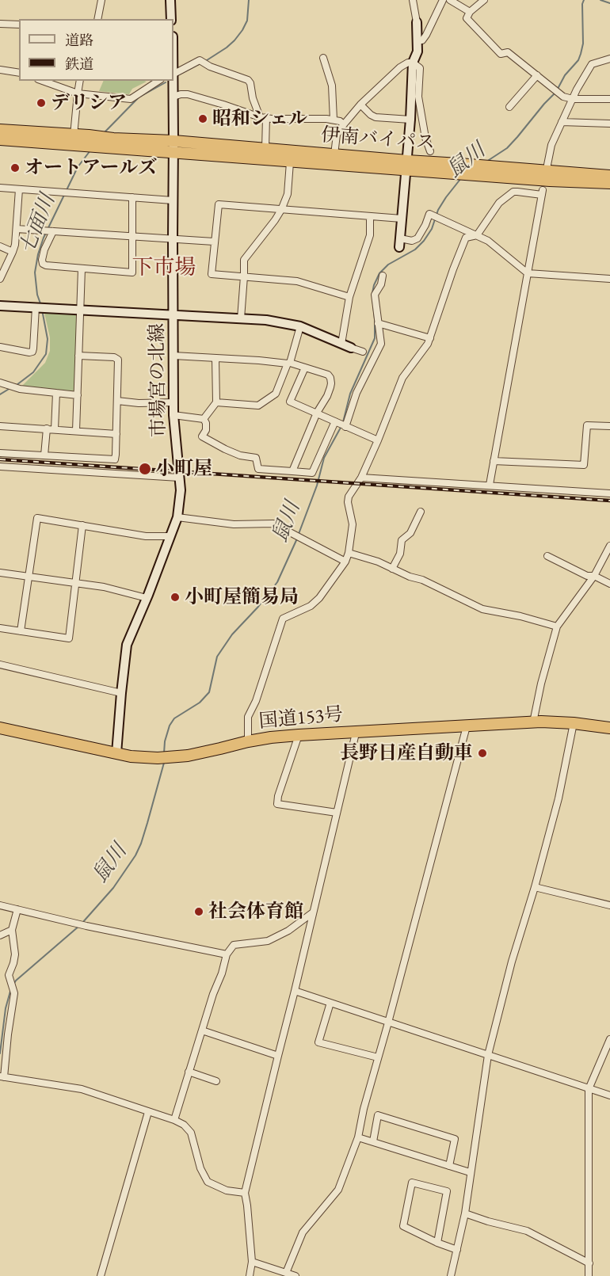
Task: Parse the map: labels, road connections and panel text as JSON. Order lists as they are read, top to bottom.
{
  "streets": {
    "highway": ["伊南バイパス", "国道153号"],
    "street": ["市場宮の北線"]
  },
  "crossings": [
    ["伊南バイパス", "市場宮の北線"],
    ["市場宮の北線", "国道153号"]
  ],
  "districts": ["下市場"],
  "water": ["鼠川", "七面川"],
  "places": [
    "デリシア",
    "昭和シェル",
    "オートアールズ",
    "小町屋",
    "小町屋簡易局",
    "長野日産自動車",
    "社会体育館"
  ],
  "legend": ["道路", "鉄道"]
}
